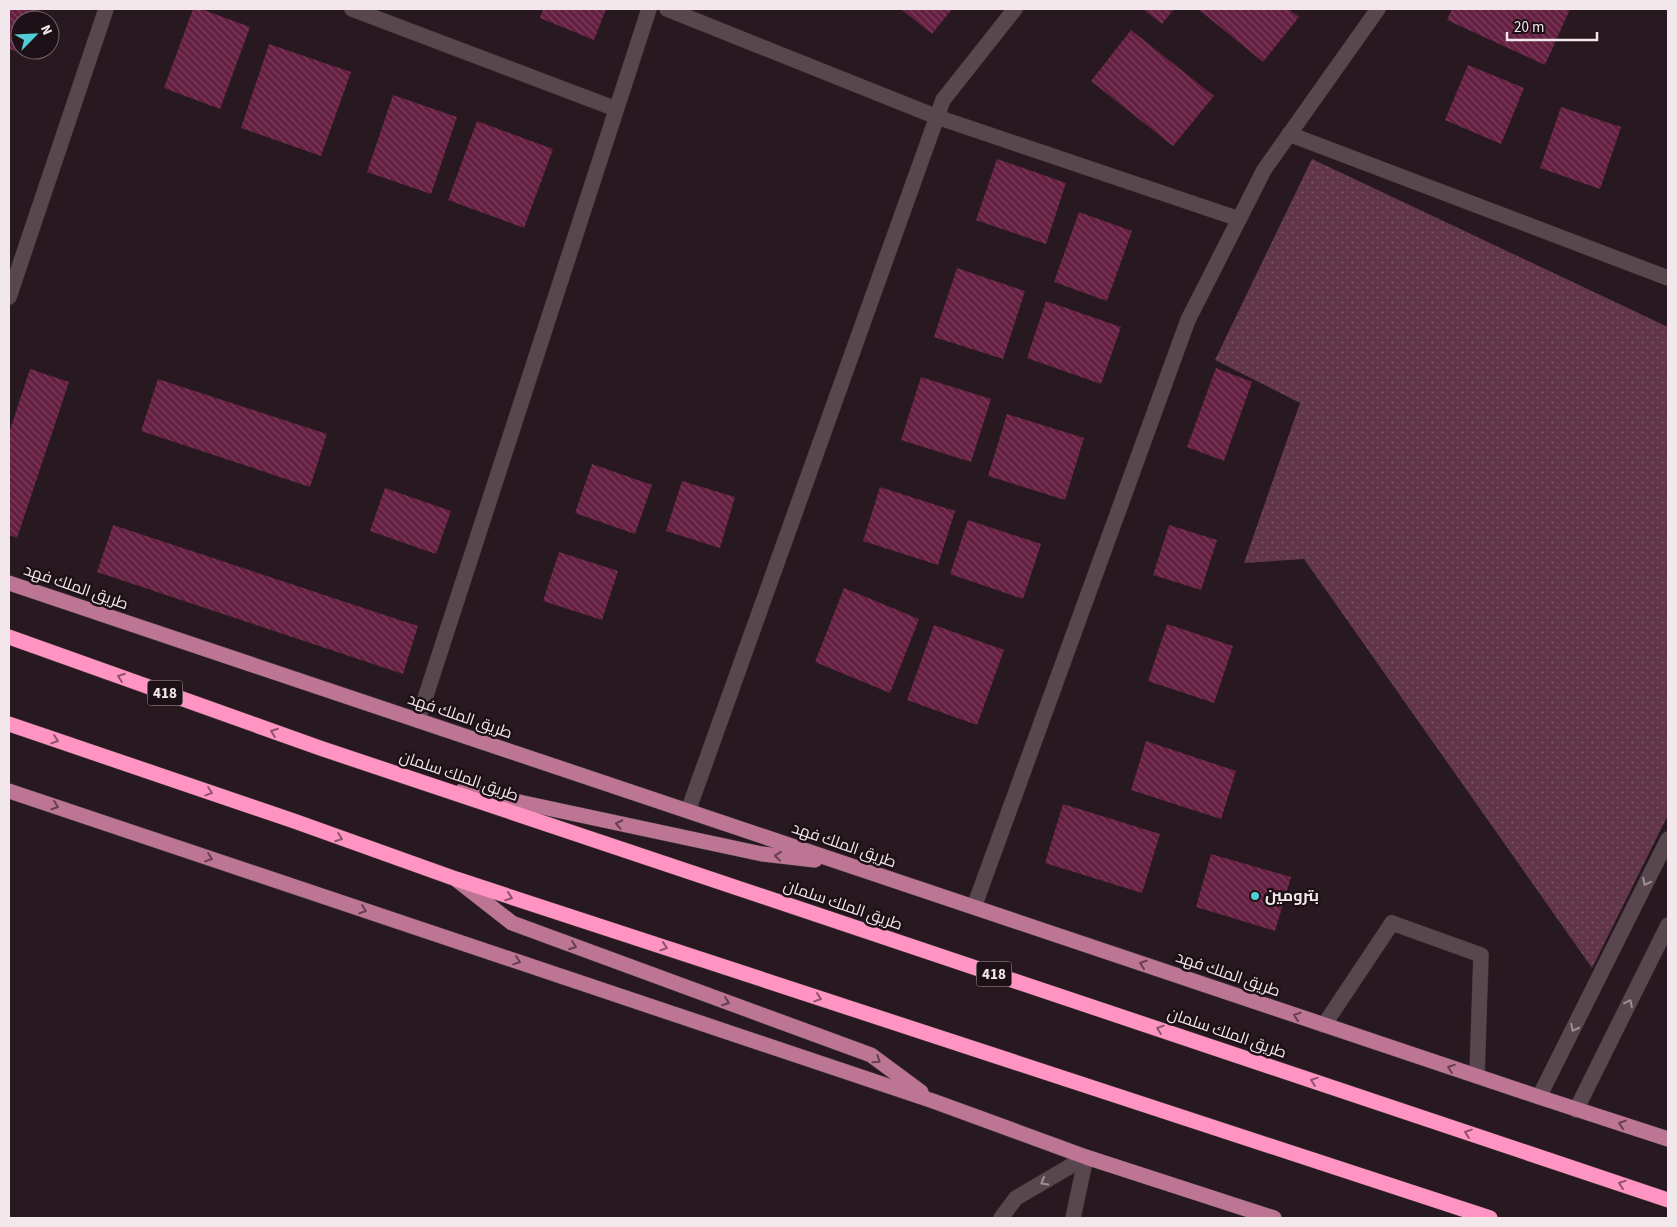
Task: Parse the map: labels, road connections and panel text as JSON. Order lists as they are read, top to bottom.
{
  "streets": {
    "highway": ["418", "طريق الملك سلمان"],
    "main road": ["طريق الملك فهد"]
  },
  "one_way": ["طريق الملك فهد"],
  "places": ["بترومين"],
  "scale_bar": "20 m",
  "north": "top right"
}
